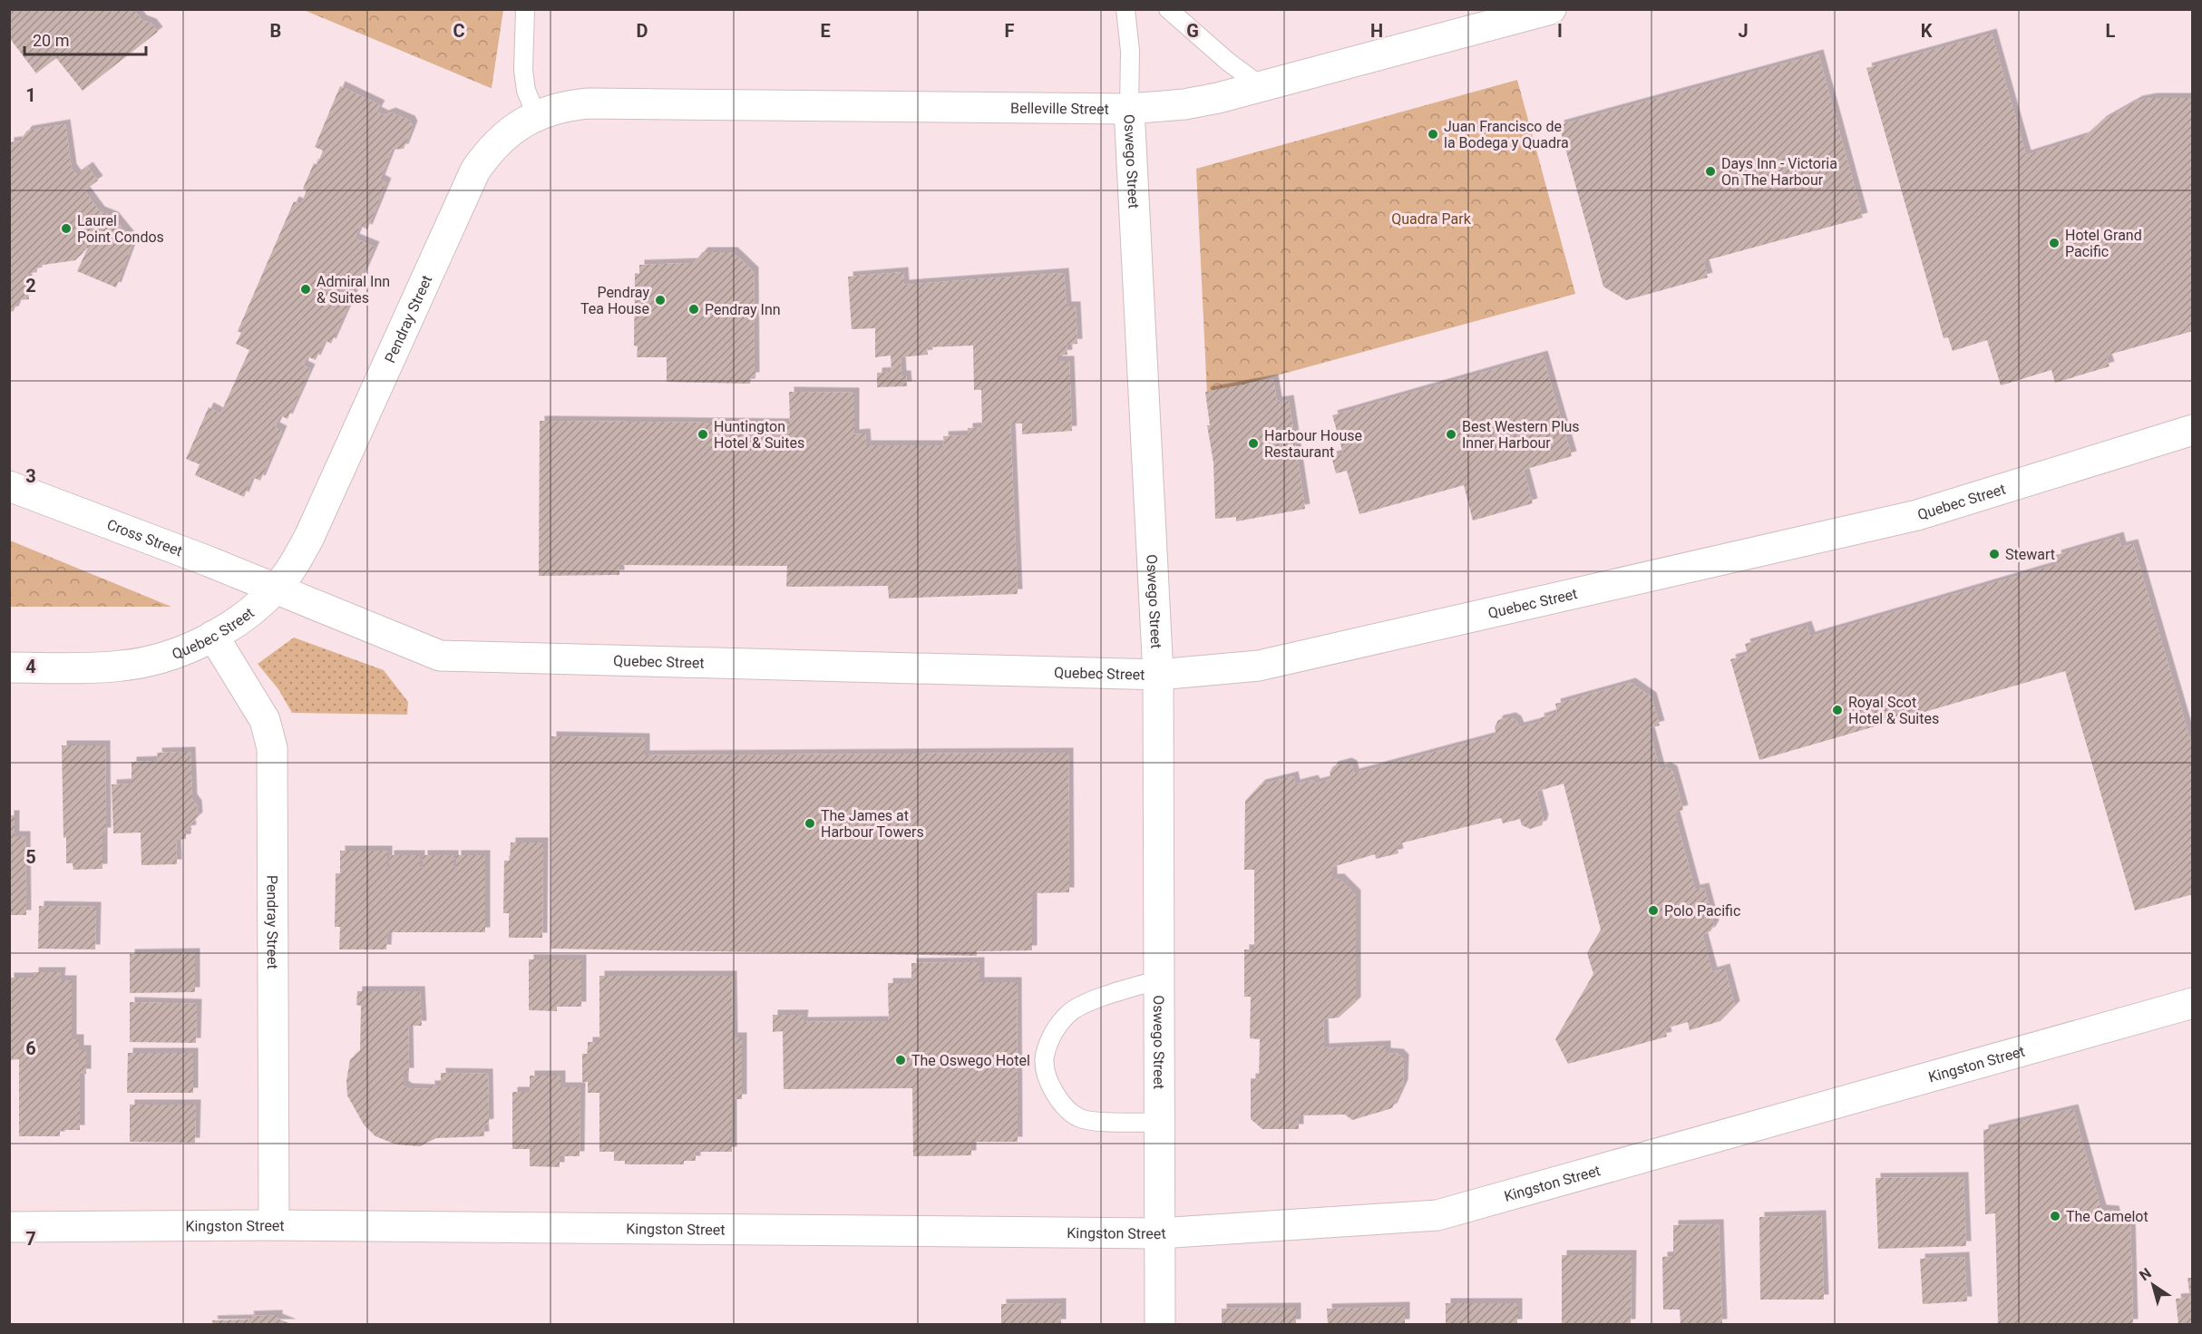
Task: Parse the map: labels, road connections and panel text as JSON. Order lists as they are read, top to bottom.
{
  "streets": {
    "street": [
      "Belleville Street",
      "Oswego Street",
      "Pendray Street",
      "Quebec Street",
      "Cross Street",
      "Kingston Street"
    ]
  },
  "crossings": [
    ["Belleville Street", "Oswego Street"],
    ["Belleville Street", "Pendray Street"],
    ["Oswego Street", "Quebec Street"],
    ["Oswego Street", "Kingston Street"],
    ["Pendray Street", "Quebec Street"],
    ["Pendray Street", "Cross Street"],
    ["Pendray Street", "Kingston Street"],
    ["Quebec Street", "Cross Street"]
  ],
  "parks": ["Quadra Park"],
  "places": [
    "Juan Francisco de la Bodega y Quadra",
    "Days Inn - Victoria On The Harbour",
    "Laurel Point Condos",
    "Hotel Grand Pacific",
    "Admiral Inn & Suites",
    "Pendray Tea House",
    "Pendray Inn",
    "Huntington Hotel & Suites",
    "Best Western Plus Inner Harbour",
    "Harbour House Restaurant",
    "Stewart",
    "Royal Scot Hotel & Suites",
    "The James at Harbour Towers",
    "Polo Pacific",
    "The Oswego Hotel",
    "The Camelot"
  ],
  "scale_bar": "20 m",
  "north": "top left",
  "grid": {
    "columns": [
      "B",
      "C",
      "D",
      "E",
      "F",
      "G",
      "H",
      "I",
      "J",
      "K",
      "L"
    ],
    "rows": [
      "1",
      "2",
      "3",
      "4",
      "5",
      "6",
      "7"
    ]
  }
}
